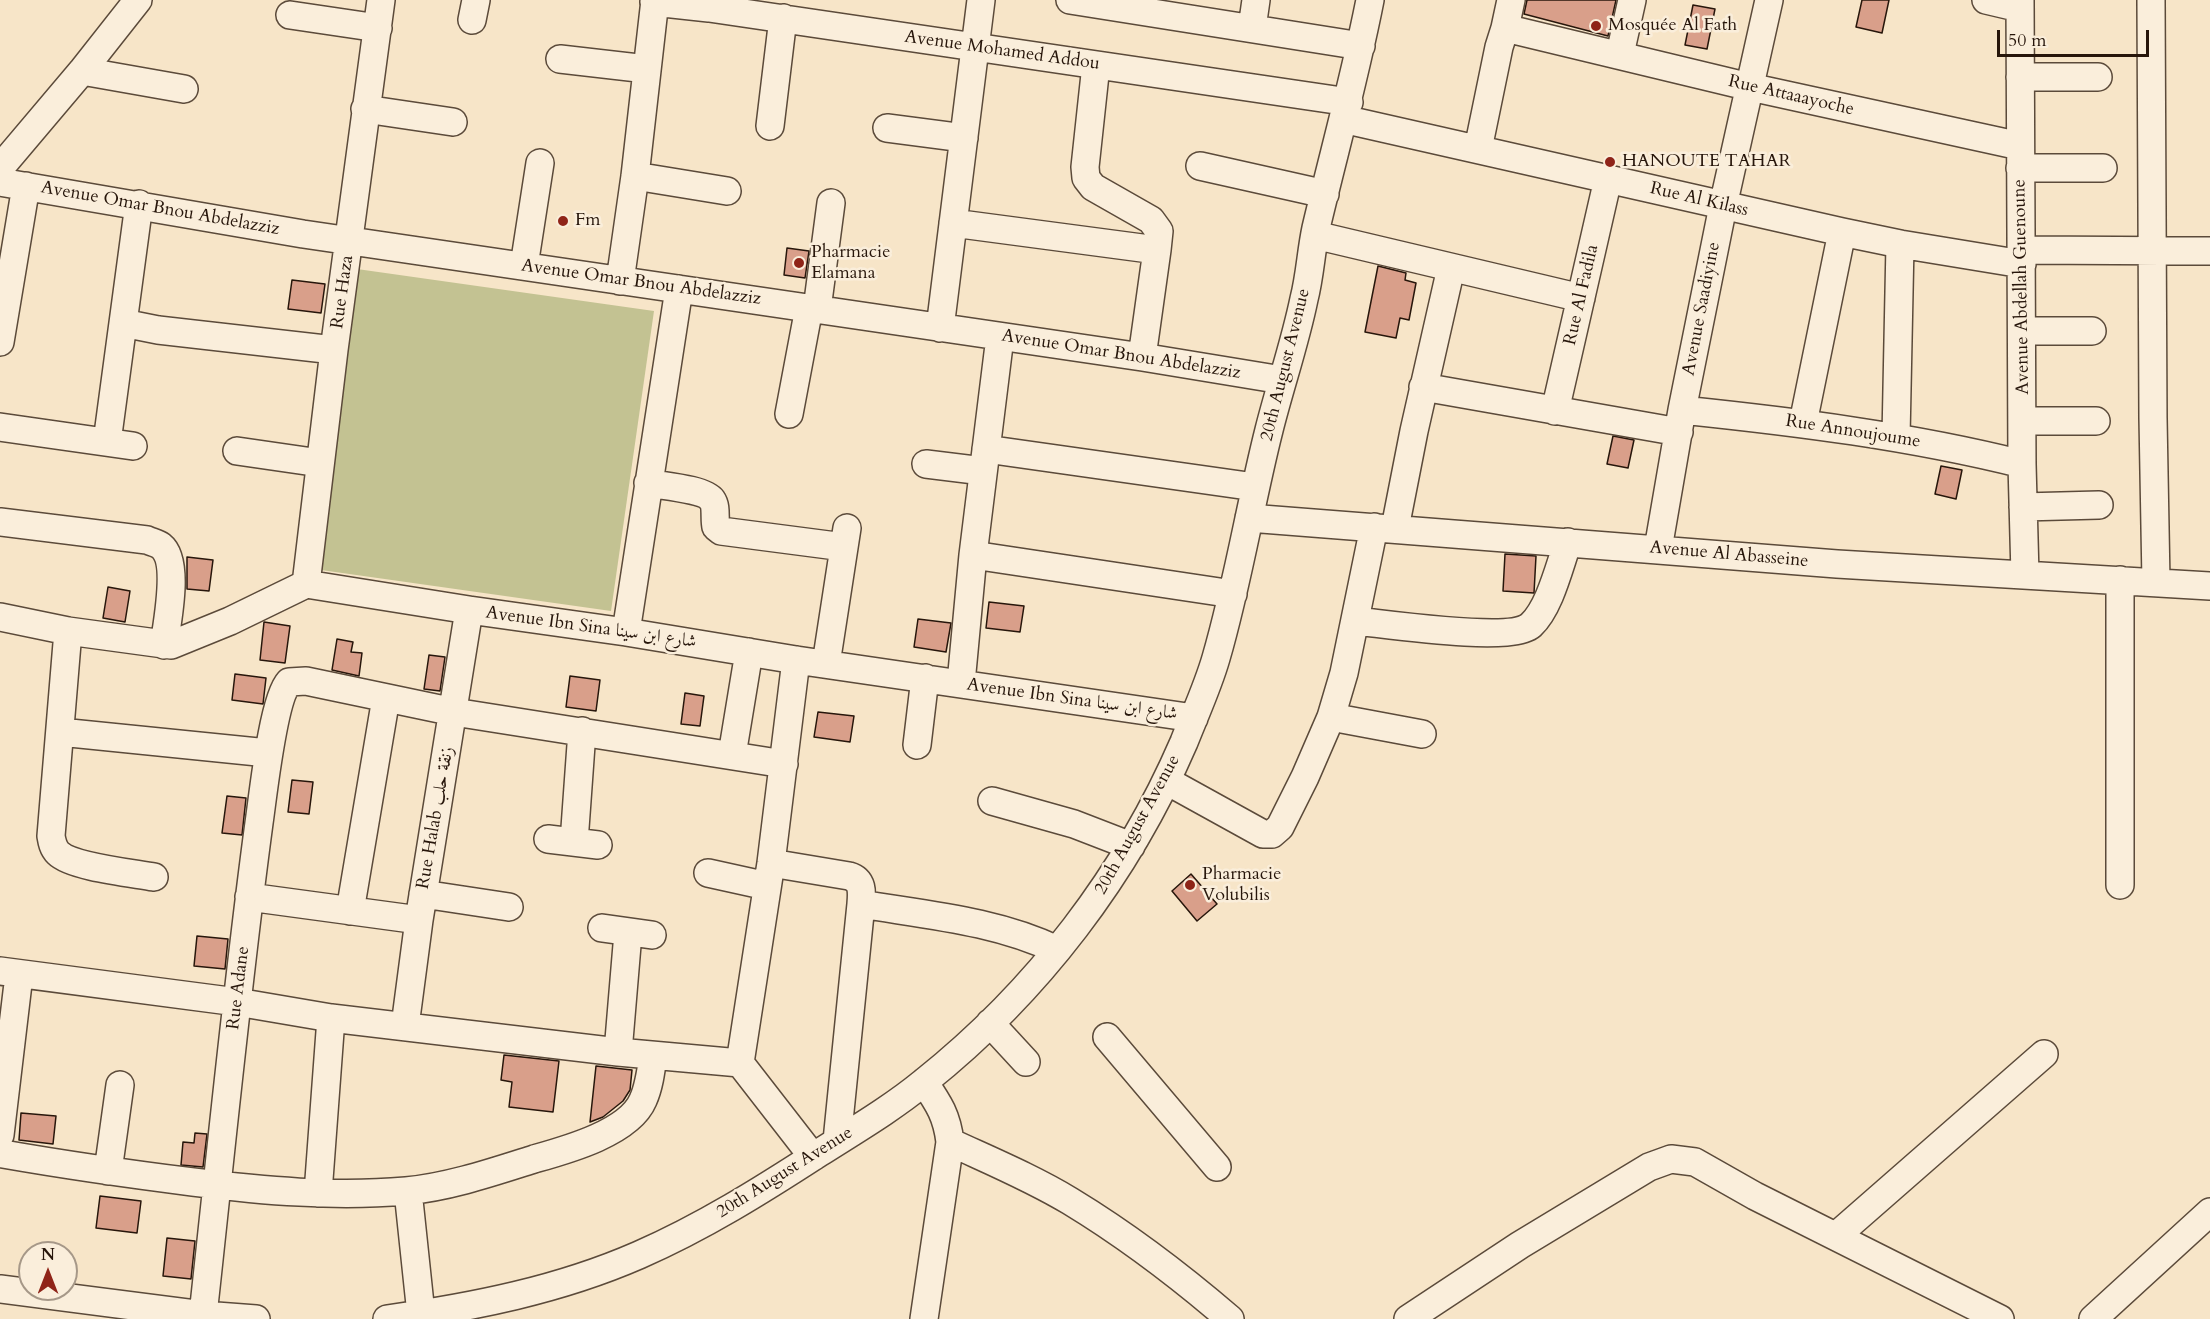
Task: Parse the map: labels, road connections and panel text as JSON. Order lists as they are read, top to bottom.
{
  "streets": {
    "street": [
      "Avenue Mohamed Addou",
      "Rue Attaaayoche",
      "Rue Al Kilass",
      "Avenue Omar Bnou Abdelazziz",
      "Avenue Abdellah Guenoune",
      "Rue Haza",
      "Rue Al Fadila",
      "Avenue Saadiyine",
      "20th August Avenue",
      "Rue Annoujoume",
      "Avenue Al Abasseine",
      "Avenue Ibn Sina شارع ابن سينا",
      "Rue Halab زنقة حلب",
      "Rue Adane"
    ]
  },
  "crossings": [
    ["Avenue Mohamed Addou", "Rue Al Kilass"],
    ["Avenue Mohamed Addou", "20th August Avenue"],
    ["Rue Attaaayoche", "Avenue Abdellah Guenoune"],
    ["Rue Attaaayoche", "Avenue Saadiyine"],
    ["Rue Al Kilass", "Avenue Abdellah Guenoune"],
    ["Rue Al Kilass", "Rue Al Fadila"],
    ["Rue Al Kilass", "Avenue Saadiyine"],
    ["Rue Al Kilass", "20th August Avenue"],
    ["Avenue Omar Bnou Abdelazziz", "Rue Haza"],
    ["Avenue Omar Bnou Abdelazziz", "20th August Avenue"],
    ["Avenue Abdellah Guenoune", "Rue Annoujoume"],
    ["Avenue Abdellah Guenoune", "Avenue Al Abasseine"],
    ["Rue Haza", "Avenue Ibn Sina شارع ابن سينا"],
    ["Rue Al Fadila", "Rue Annoujoume"],
    ["Avenue Saadiyine", "Rue Annoujoume"],
    ["Avenue Saadiyine", "Avenue Al Abasseine"],
    ["20th August Avenue", "Avenue Al Abasseine"],
    ["20th August Avenue", "Avenue Ibn Sina شارع ابن سينا"],
    ["Avenue Ibn Sina شارع ابن سينا", "Rue Halab زنقة حلب"]
  ],
  "places": [
    "Mosquée Al Fath",
    "HANOUTE TAHAR",
    "Fm",
    "Pharmacie Elamana",
    "Pharmacie Volubilis"
  ],
  "scale_bar": "50 m",
  "north": "top"
}
